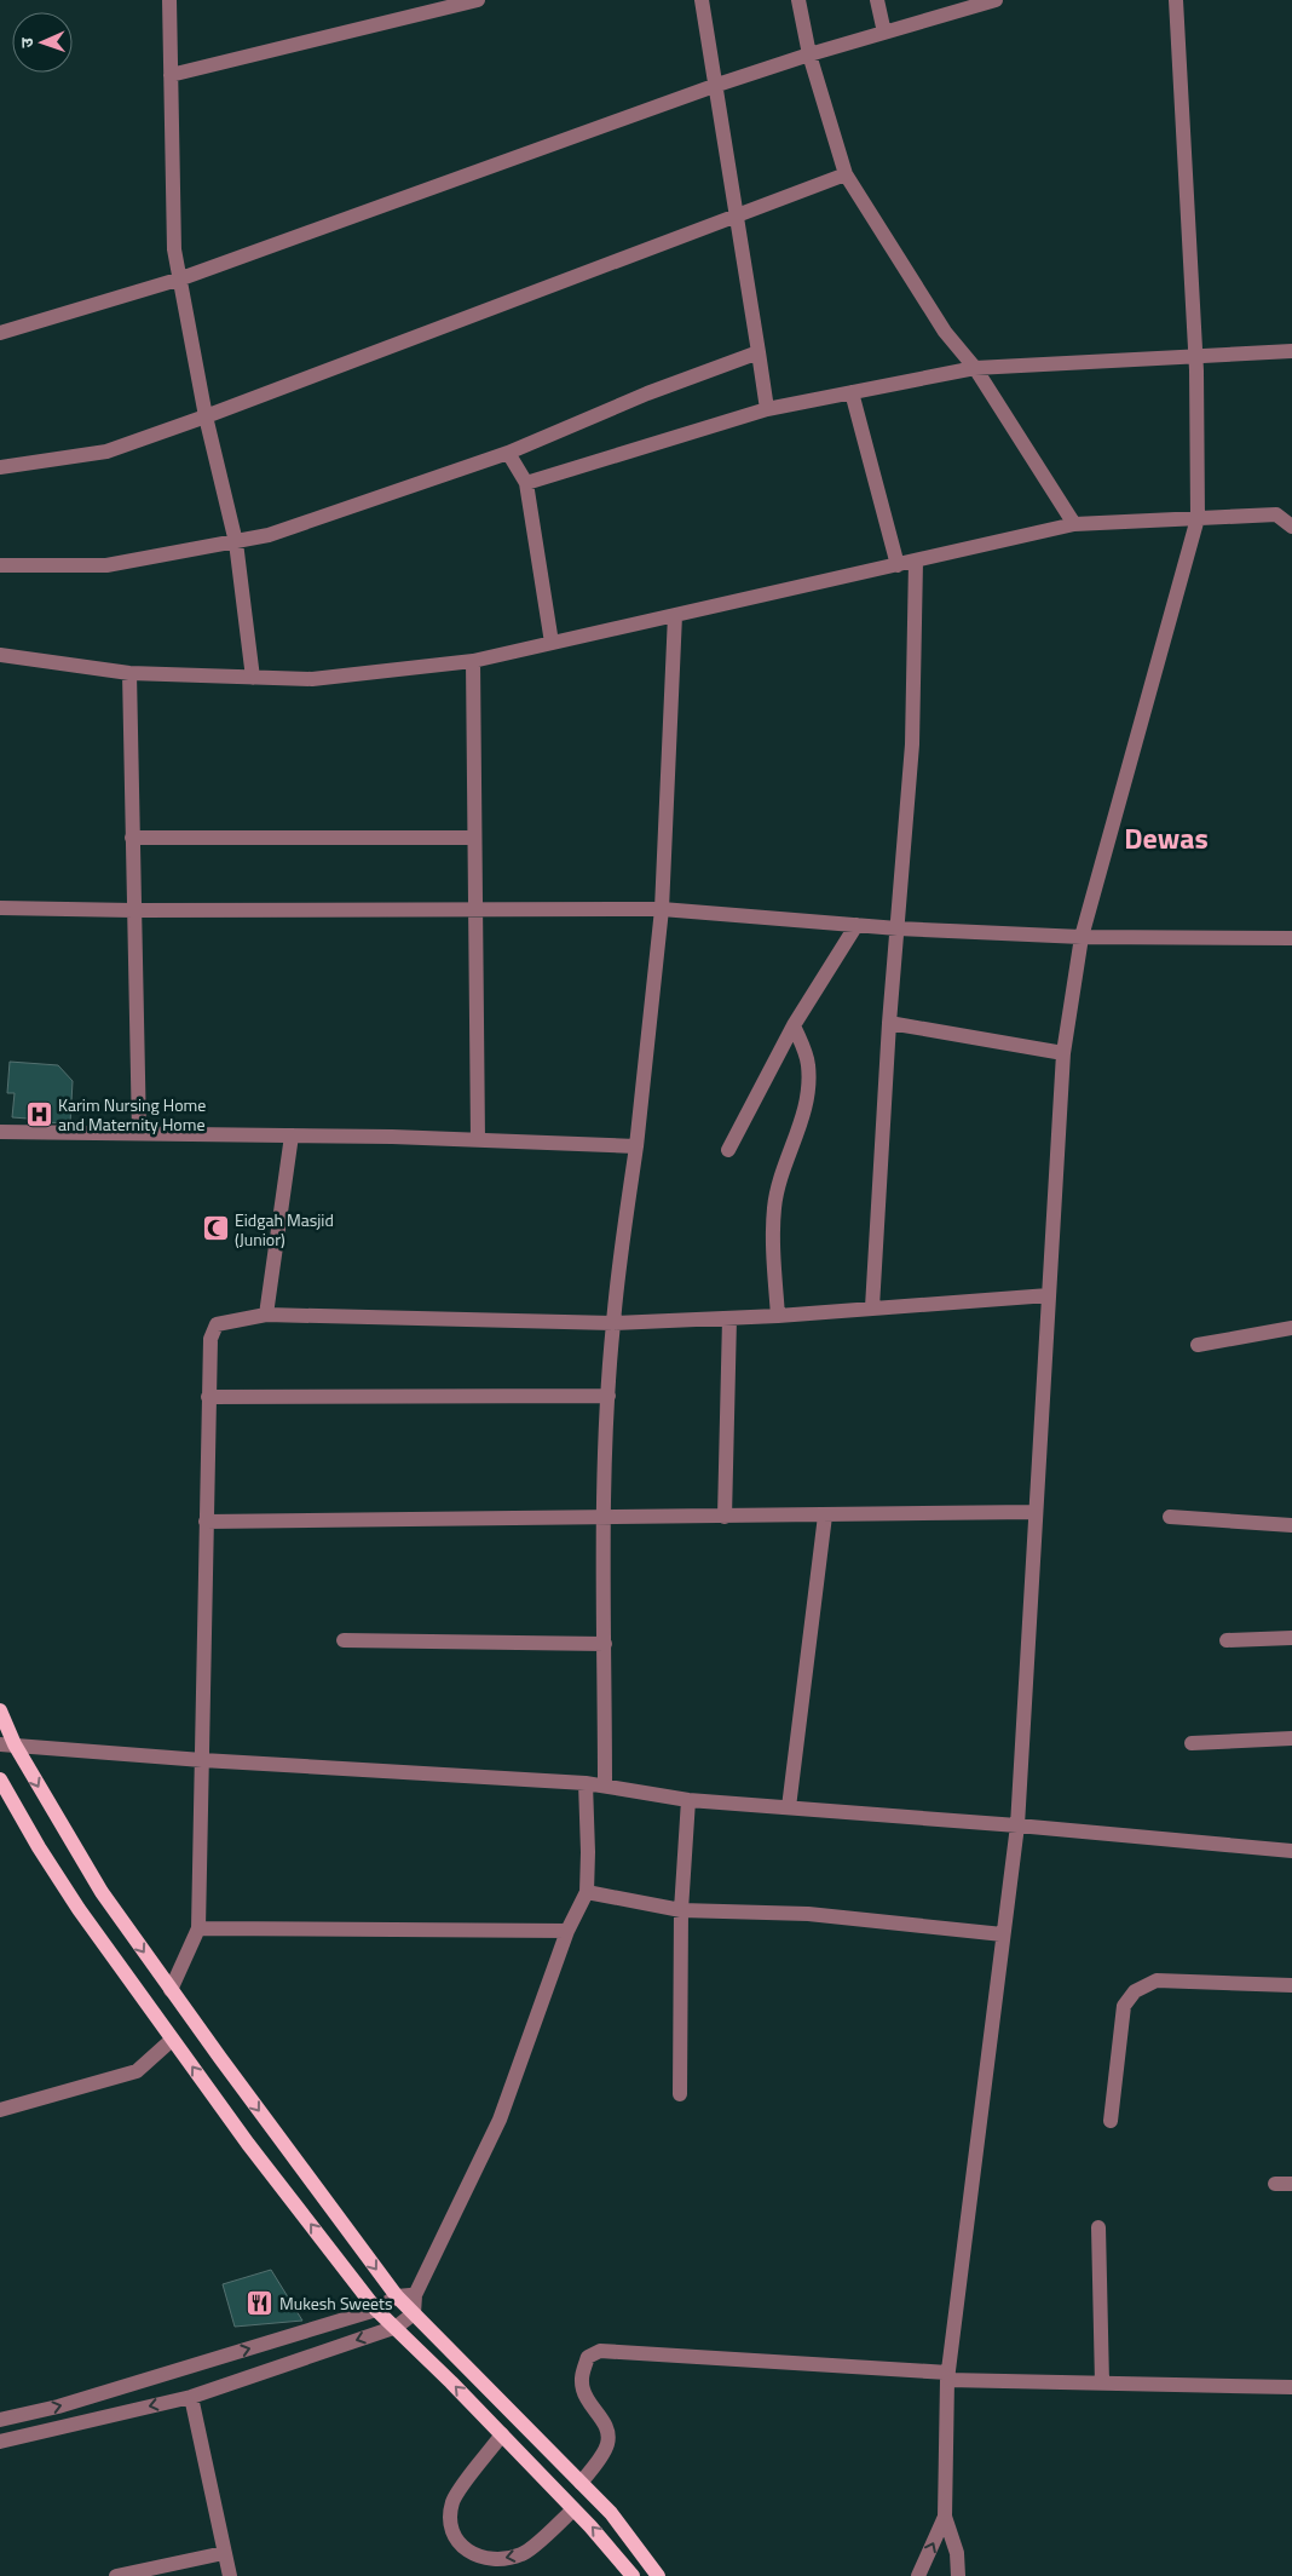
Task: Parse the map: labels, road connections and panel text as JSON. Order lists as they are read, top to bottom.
{
  "districts": ["Dewas"],
  "places": {
    "hospital": ["Karim Nursing Home and Maternity Home"],
    "mosque": ["Eidgah Masjid (Junior)"],
    "restaurant": ["Mukesh Sweets"]
  },
  "north": "left"
}
